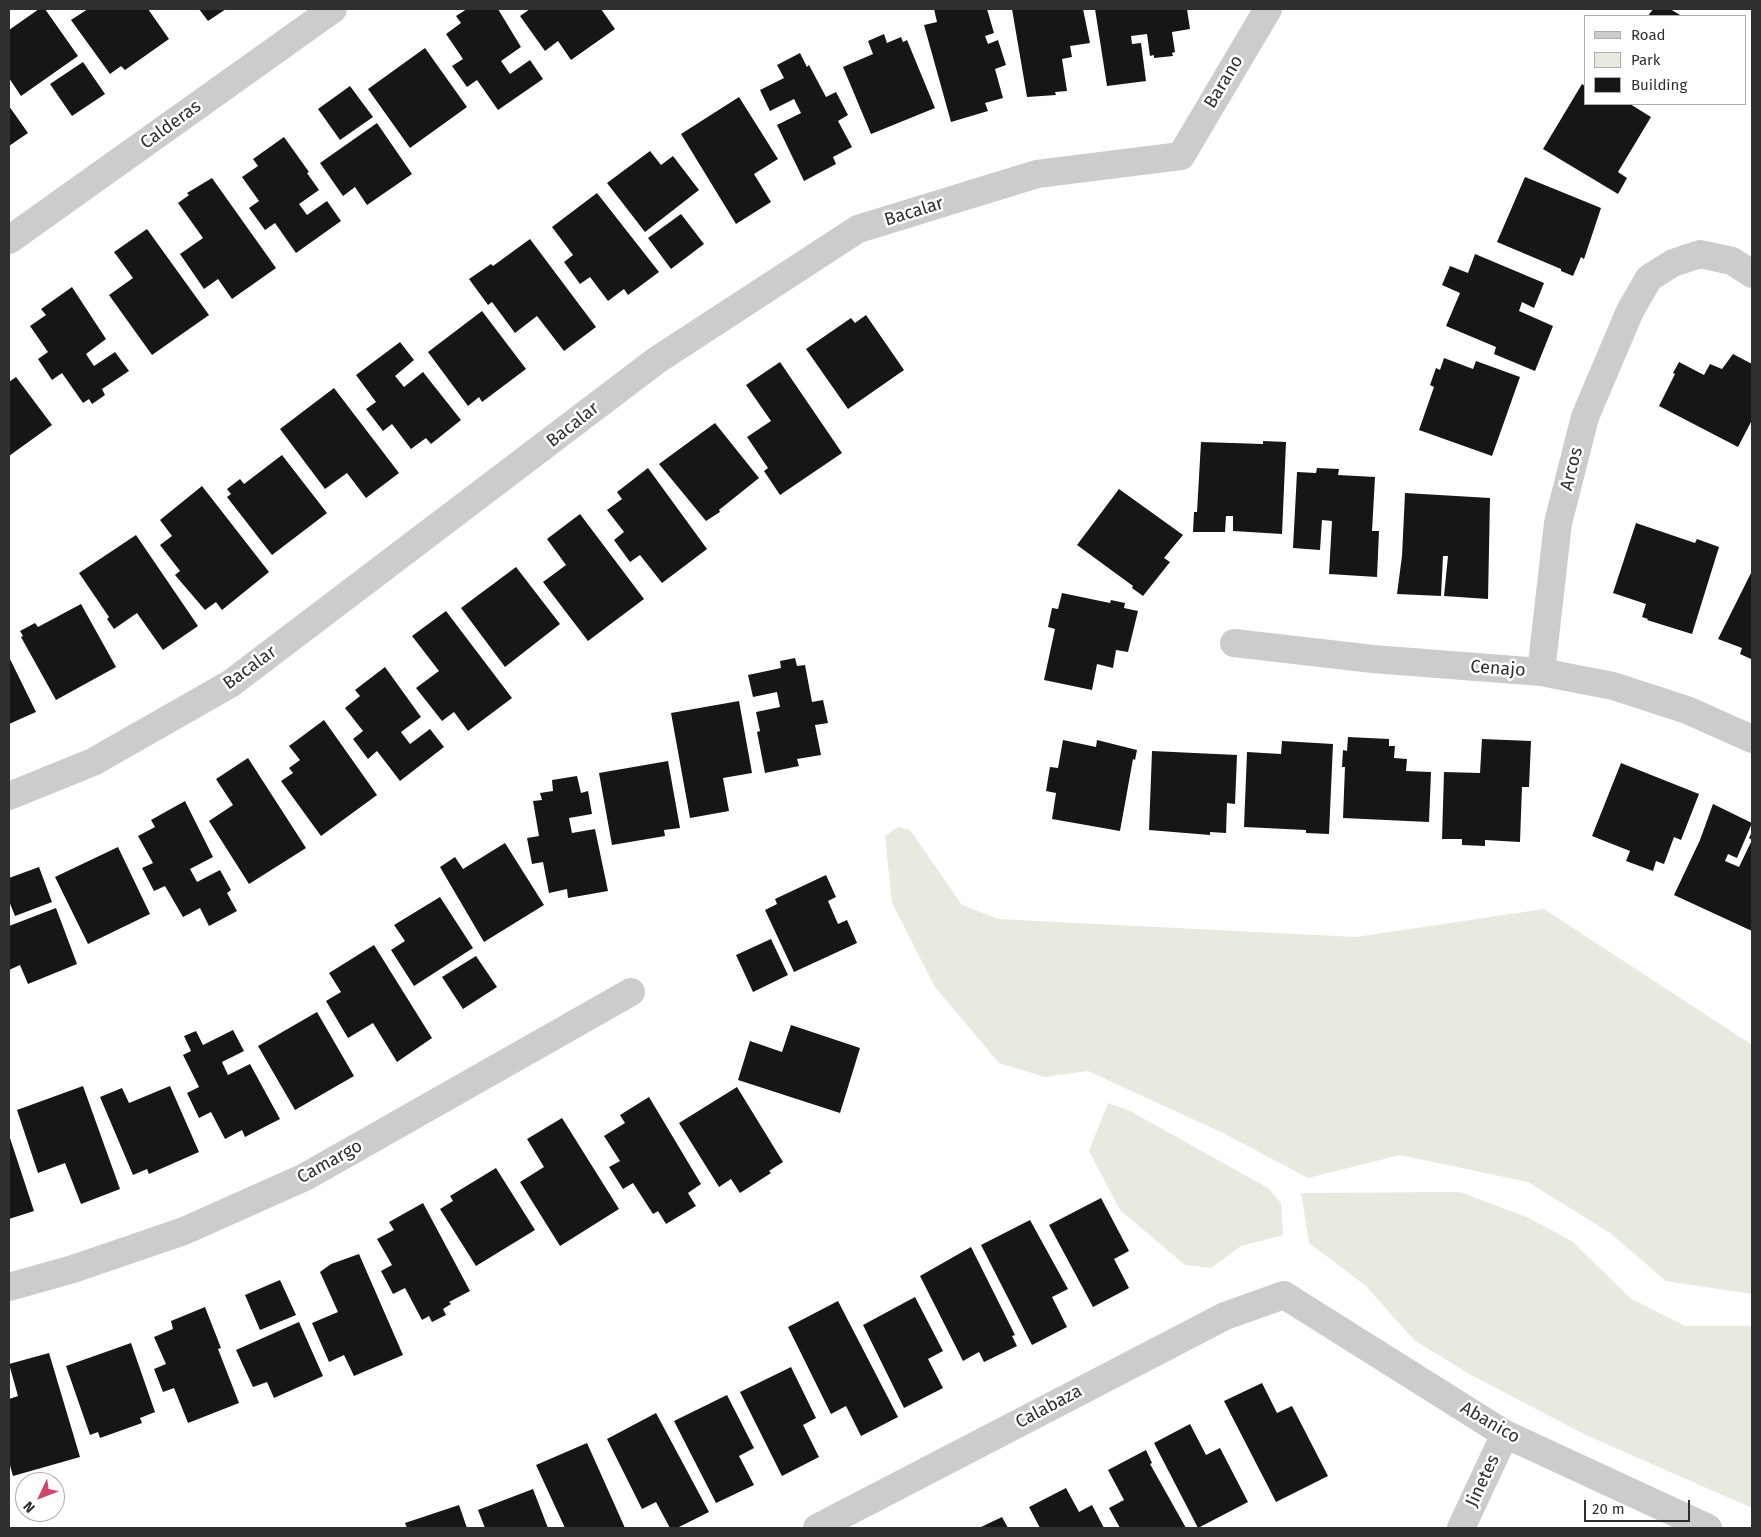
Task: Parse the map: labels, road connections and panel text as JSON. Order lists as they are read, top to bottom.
{
  "streets": {
    "street": [
      "Barano",
      "Calderas",
      "Bacalar",
      "Arcos",
      "Cenajo",
      "Camargo",
      "Calabaza",
      "Abanico",
      "Jinetes"
    ]
  },
  "crossings": [
    ["Barano", "Bacalar"],
    ["Arcos", "Cenajo"],
    ["Calabaza", "Abanico"],
    ["Abanico", "Jinetes"]
  ],
  "legend": ["Road", "Park", "Building"],
  "scale_bar": "20 m",
  "north": "bottom left"
}
